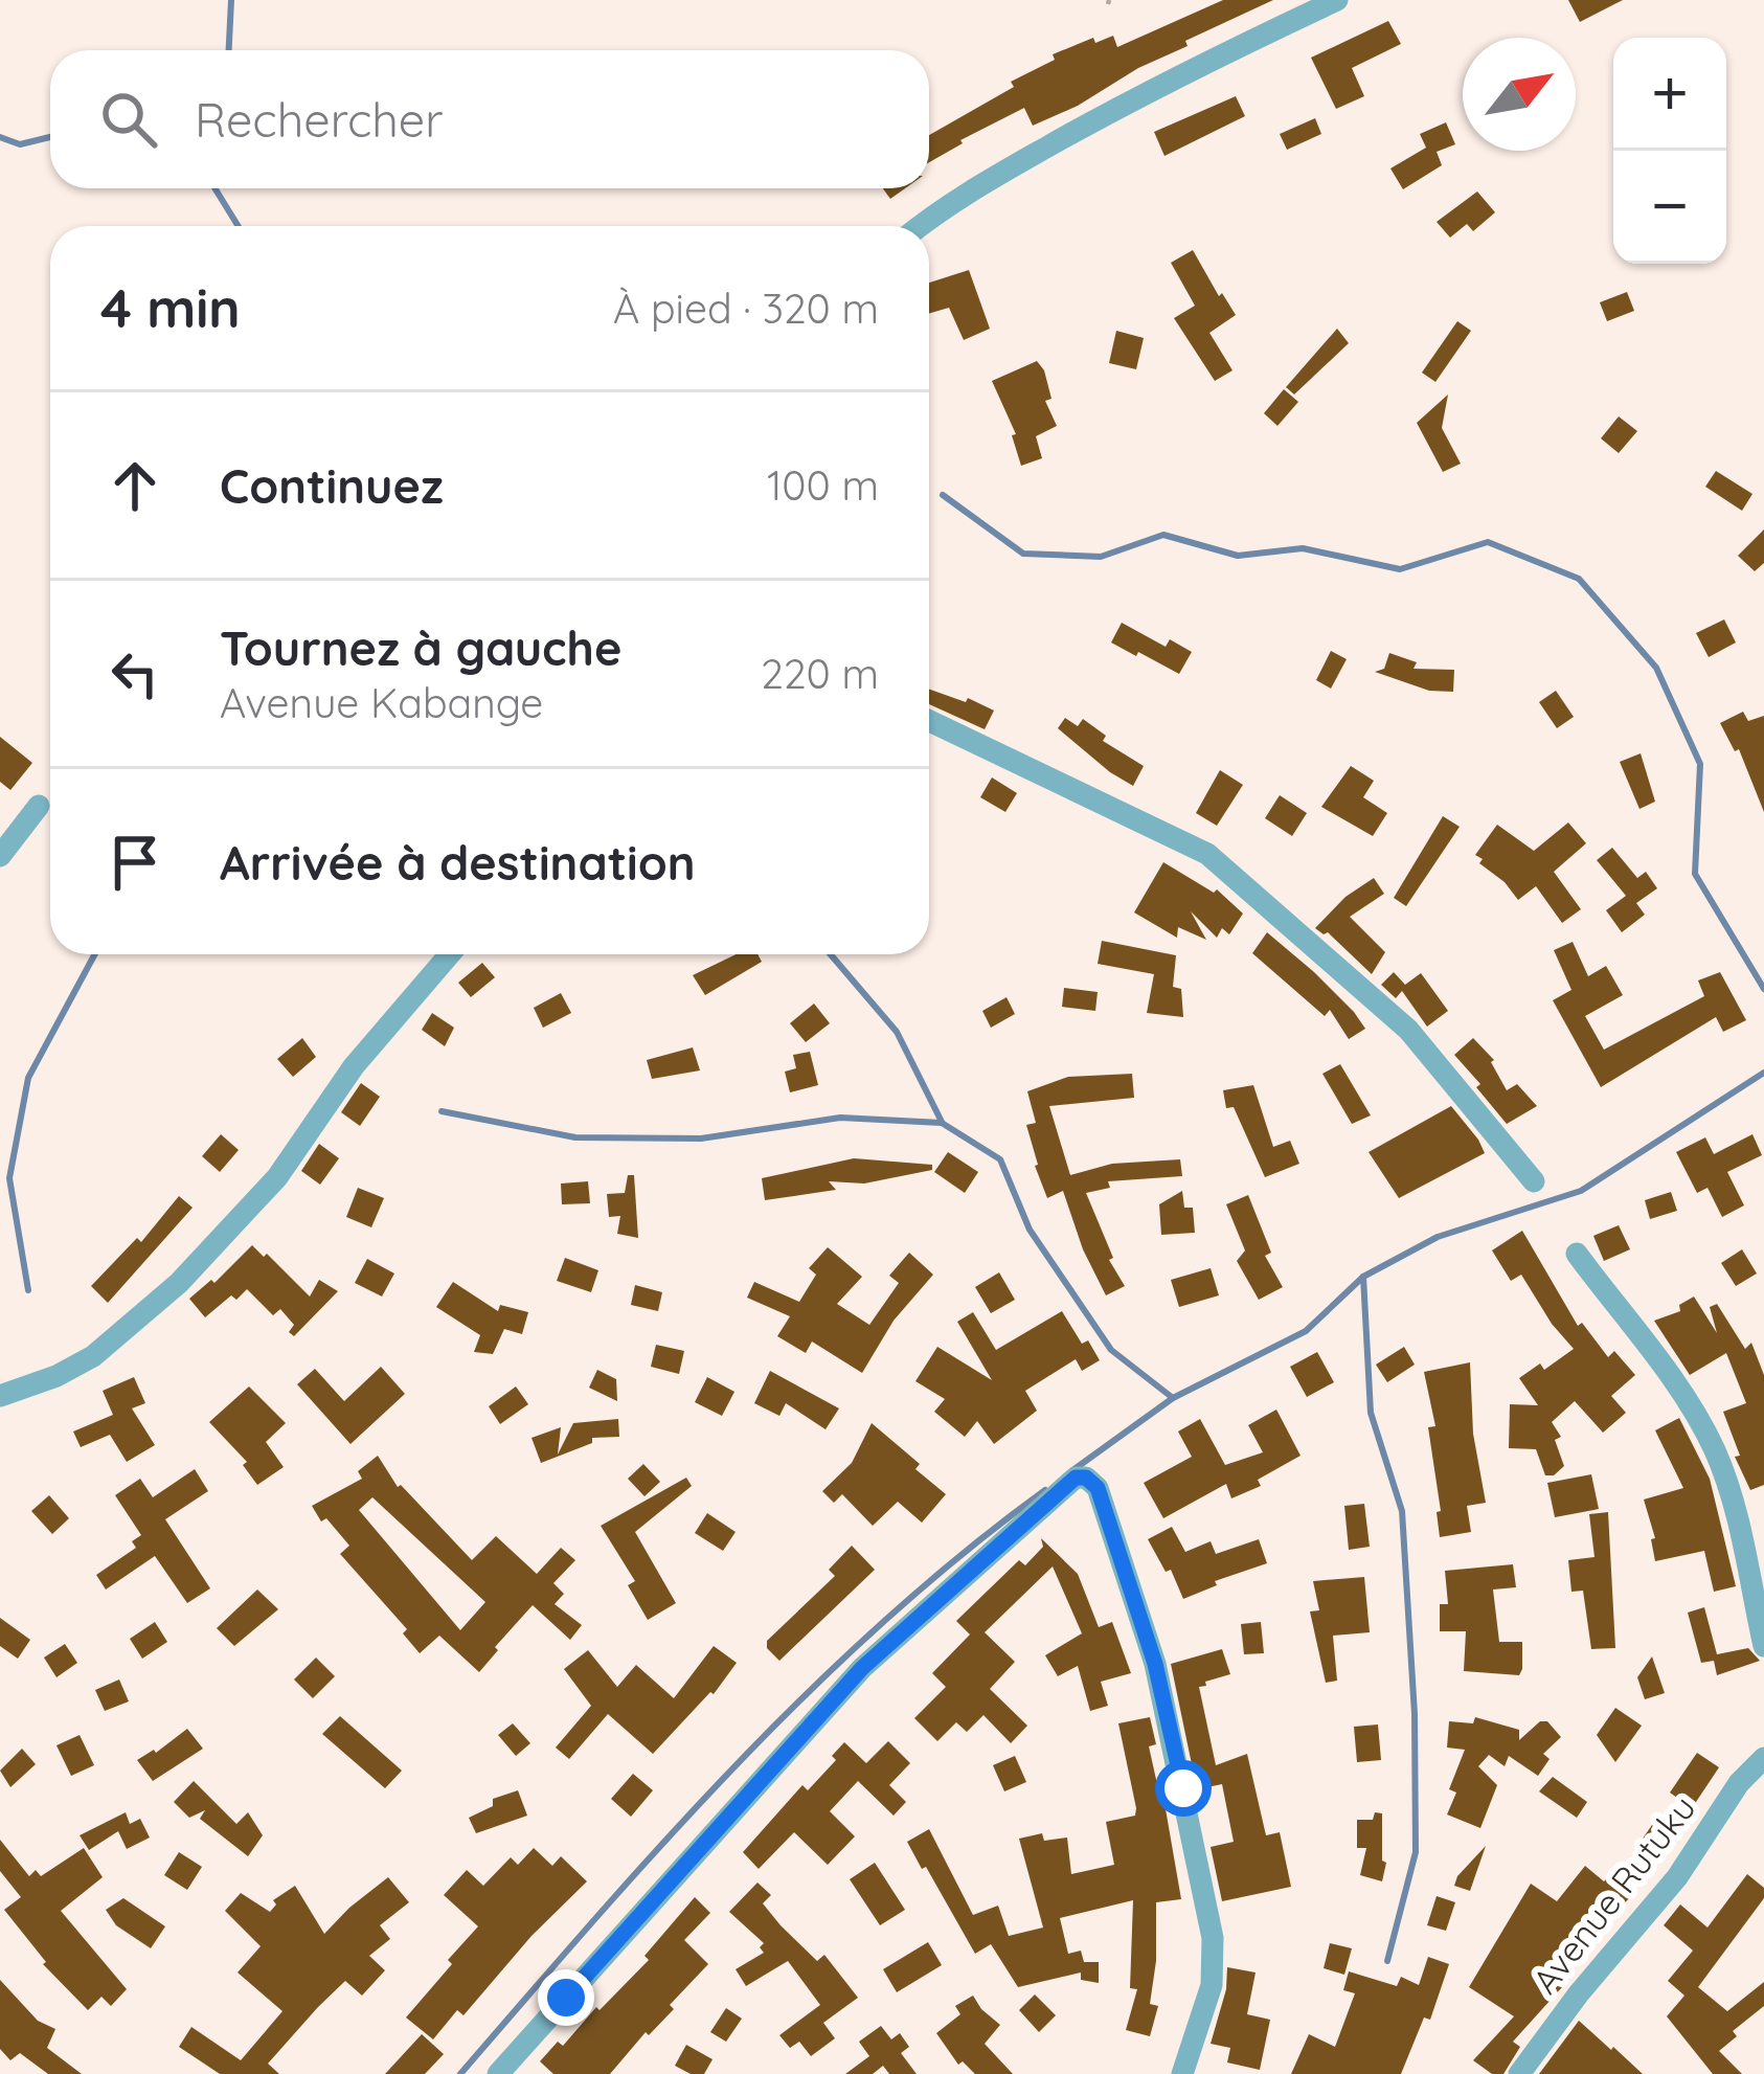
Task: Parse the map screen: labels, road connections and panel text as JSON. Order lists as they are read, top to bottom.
{
  "streets": {
    "street": ["Avenue Rutuku"]
  },
  "north": "top right",
  "page": {
    "map_buttons": ["+", "−"],
    "search": "Rechercher",
    "heading": ["4 min", "À pied · 320 m"],
    "list": [
      ["Continuez", "100 m"],
      ["Tournez à gauche", "Avenue Kabange", "220 m"],
      "Arrivée à destination"
    ]
  }
}
